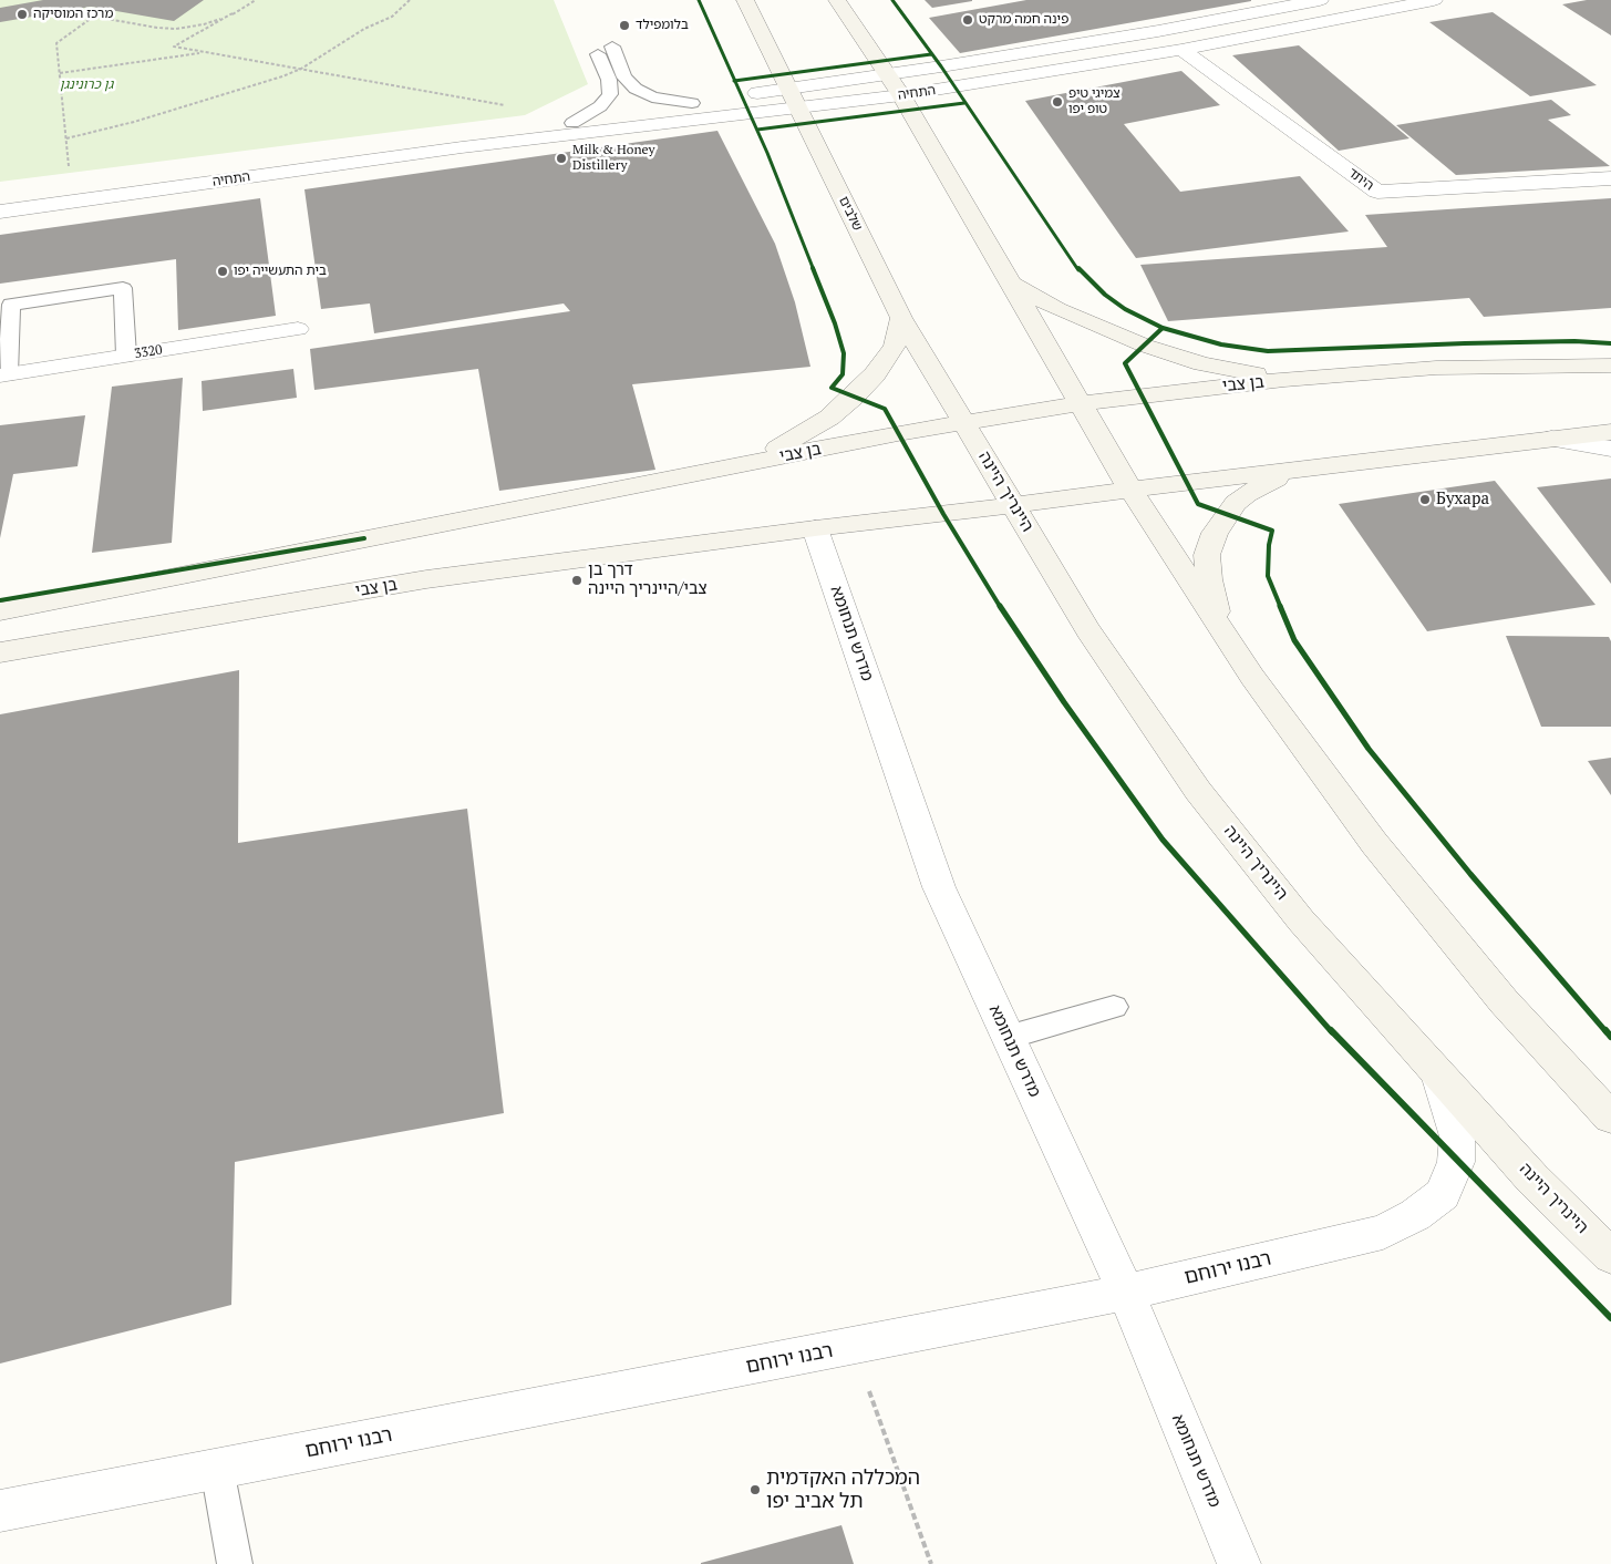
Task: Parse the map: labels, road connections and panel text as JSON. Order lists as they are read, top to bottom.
{
  "streets": {
    "main road": ["שלבים", "בן צבי", "היינריך היינה"],
    "street": [
      "התחיה",
      "היתד",
      "3320",
      "מדרש תנחומא",
      "רבנו ירוחם"
    ]
  },
  "crossings": [
    ["התחיה", "היתד"],
    ["התחיה", "שלבים"],
    ["שלבים", "בן צבי"],
    ["שלבים", "היינריך היינה"],
    ["בן צבי", "היינריך היינה"],
    ["בן צבי", "מדרש תנחומא"],
    ["היינריך היינה", "רבנו ירוחם"],
    ["מדרש תנחומא", "רבנו ירוחם"]
  ],
  "parks": ["גן כרונינגן"],
  "places": [
    "מרכז המוסיקה",
    "פינה חמה מרקט",
    "בלומפילד",
    "צמיגי טיפ טופ יפו",
    "Milk & Honey Distillery",
    "בית התעשייה יפו",
    "Бухара",
    "דרך בן צבי/היינריך היינה",
    "המכללה האקדמית תל אביב יפו"
  ]
}
